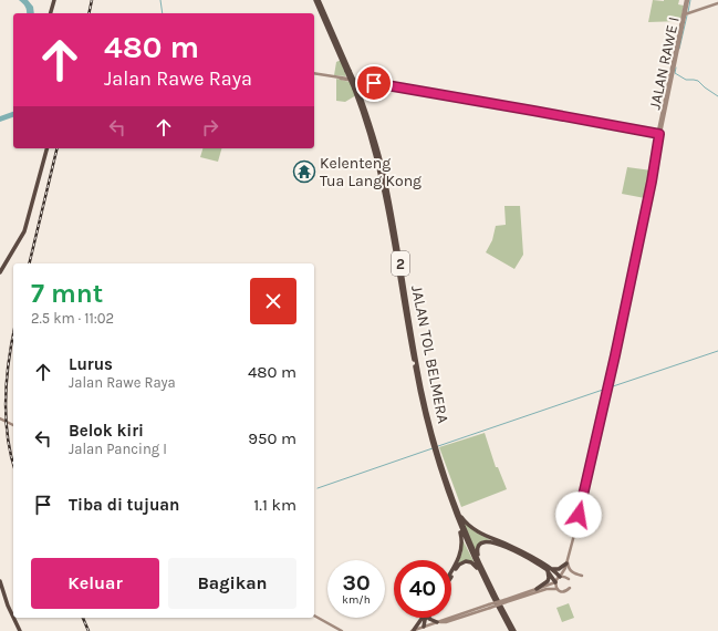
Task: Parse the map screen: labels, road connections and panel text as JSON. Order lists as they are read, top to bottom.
{
  "streets": {
    "highway": ["2", "JALAN TOL BELMERA"],
    "street": ["JALAN RAWE I"]
  },
  "places": {
    "temple": ["Kelenteng Tua Lang Kong"]
  },
  "page": {
    "turn": ["480 m", "Jalan Rawe Raya"],
    "heading": ["7 mnt", "2.5 km · 11:02"],
    "list": [
      {
        "name": "Lurus",
        "note": "Jalan Rawe Raya",
        "value": "480 m"
      },
      {
        "name": "Belok kiri",
        "note": "Jalan Pancing I",
        "value": "950 m"
      },
      {
        "name": "Tiba di tujuan",
        "value": "1.1 km"
      }
    ],
    "buttons": ["Keluar", "Bagikan"],
    "speed": "30 km/h",
    "limit": "40"
  }
}
